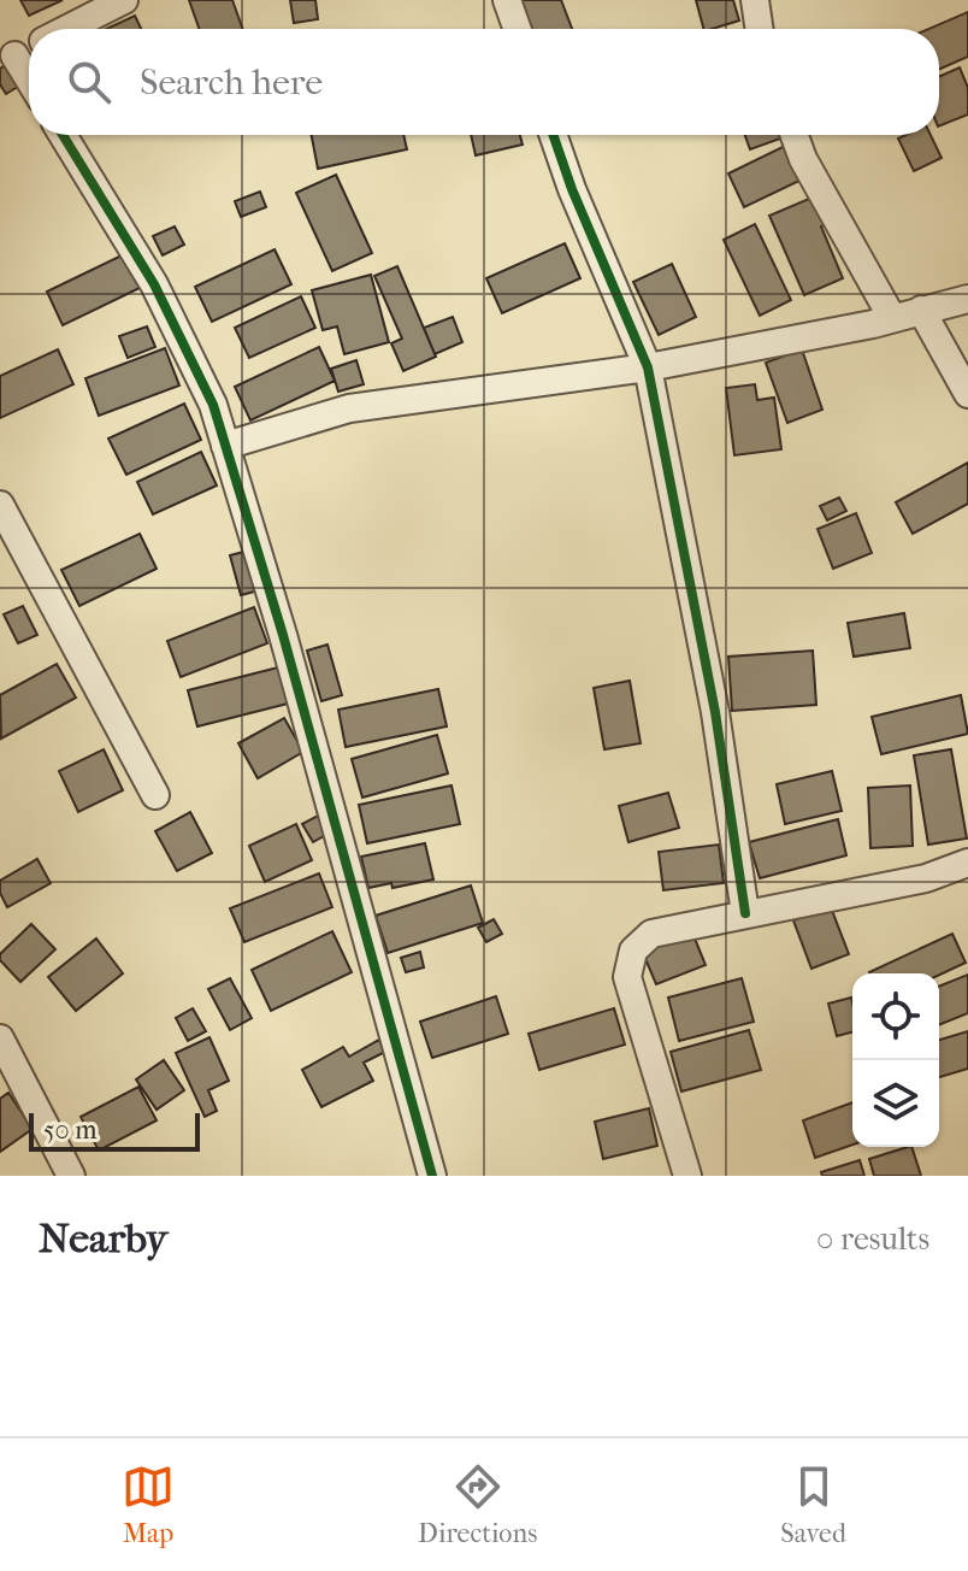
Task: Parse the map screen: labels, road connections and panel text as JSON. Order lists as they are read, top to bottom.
{
  "scale_bar": "50 m",
  "page": {
    "search": "Search here",
    "scale": "50 m",
    "heading": ["Nearby", "0 results"],
    "nav": ["Map", "Directions", "Saved"]
  }
}
